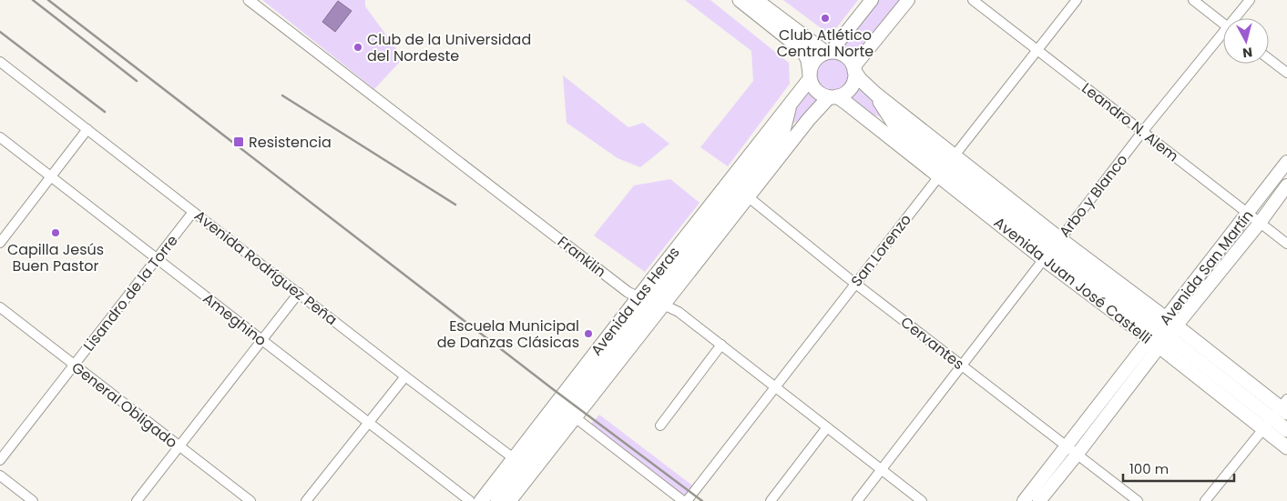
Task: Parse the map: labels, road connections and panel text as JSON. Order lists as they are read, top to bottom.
{
  "streets": {
    "main road": ["Avenida San Martín", "Avenida Juan José Castelli", "Avenida Las Heras"],
    "street": [
      "Leandro N. Alem",
      "Arbo y Blanco",
      "San Lorenzo",
      "Franklin",
      "Avenida Rodríguez Peña",
      "Lisandro de la Torre",
      "Ameghino",
      "Cervantes",
      "General Obligado"
    ]
  },
  "crossings": [
    ["Leandro N. Alem", "Arbo y Blanco"],
    ["Leandro N. Alem", "San Lorenzo"],
    ["Leandro N. Alem", "Avenida San Martín"],
    ["Arbo y Blanco", "Franklin"],
    ["Arbo y Blanco", "Avenida Juan José Castelli"],
    ["Arbo y Blanco", "Cervantes"],
    ["San Lorenzo", "Franklin"],
    ["San Lorenzo", "Avenida Juan José Castelli"],
    ["San Lorenzo", "Cervantes"],
    ["Franklin", "Avenida Las Heras"],
    ["Avenida Rodríguez Peña", "Lisandro de la Torre"],
    ["Avenida Rodríguez Peña", "Avenida Las Heras"],
    ["Avenida San Martín", "Avenida Juan José Castelli"],
    ["Avenida San Martín", "Cervantes"],
    ["Avenida Juan José Castelli", "Avenida Las Heras"],
    ["Lisandro de la Torre", "Ameghino"],
    ["Lisandro de la Torre", "General Obligado"],
    ["Avenida Las Heras", "Cervantes"]
  ],
  "places": {
    "other": [
      "Club Atlético Central Norte",
      "Club de la Universidad del Nordeste",
      "Capilla Jesús Buen Pastor",
      "Escuela Municipal de Danzas Clásicas"
    ],
    "transit": ["Resistencia"]
  },
  "scale_bar": "100 m",
  "north": "bottom"
}
